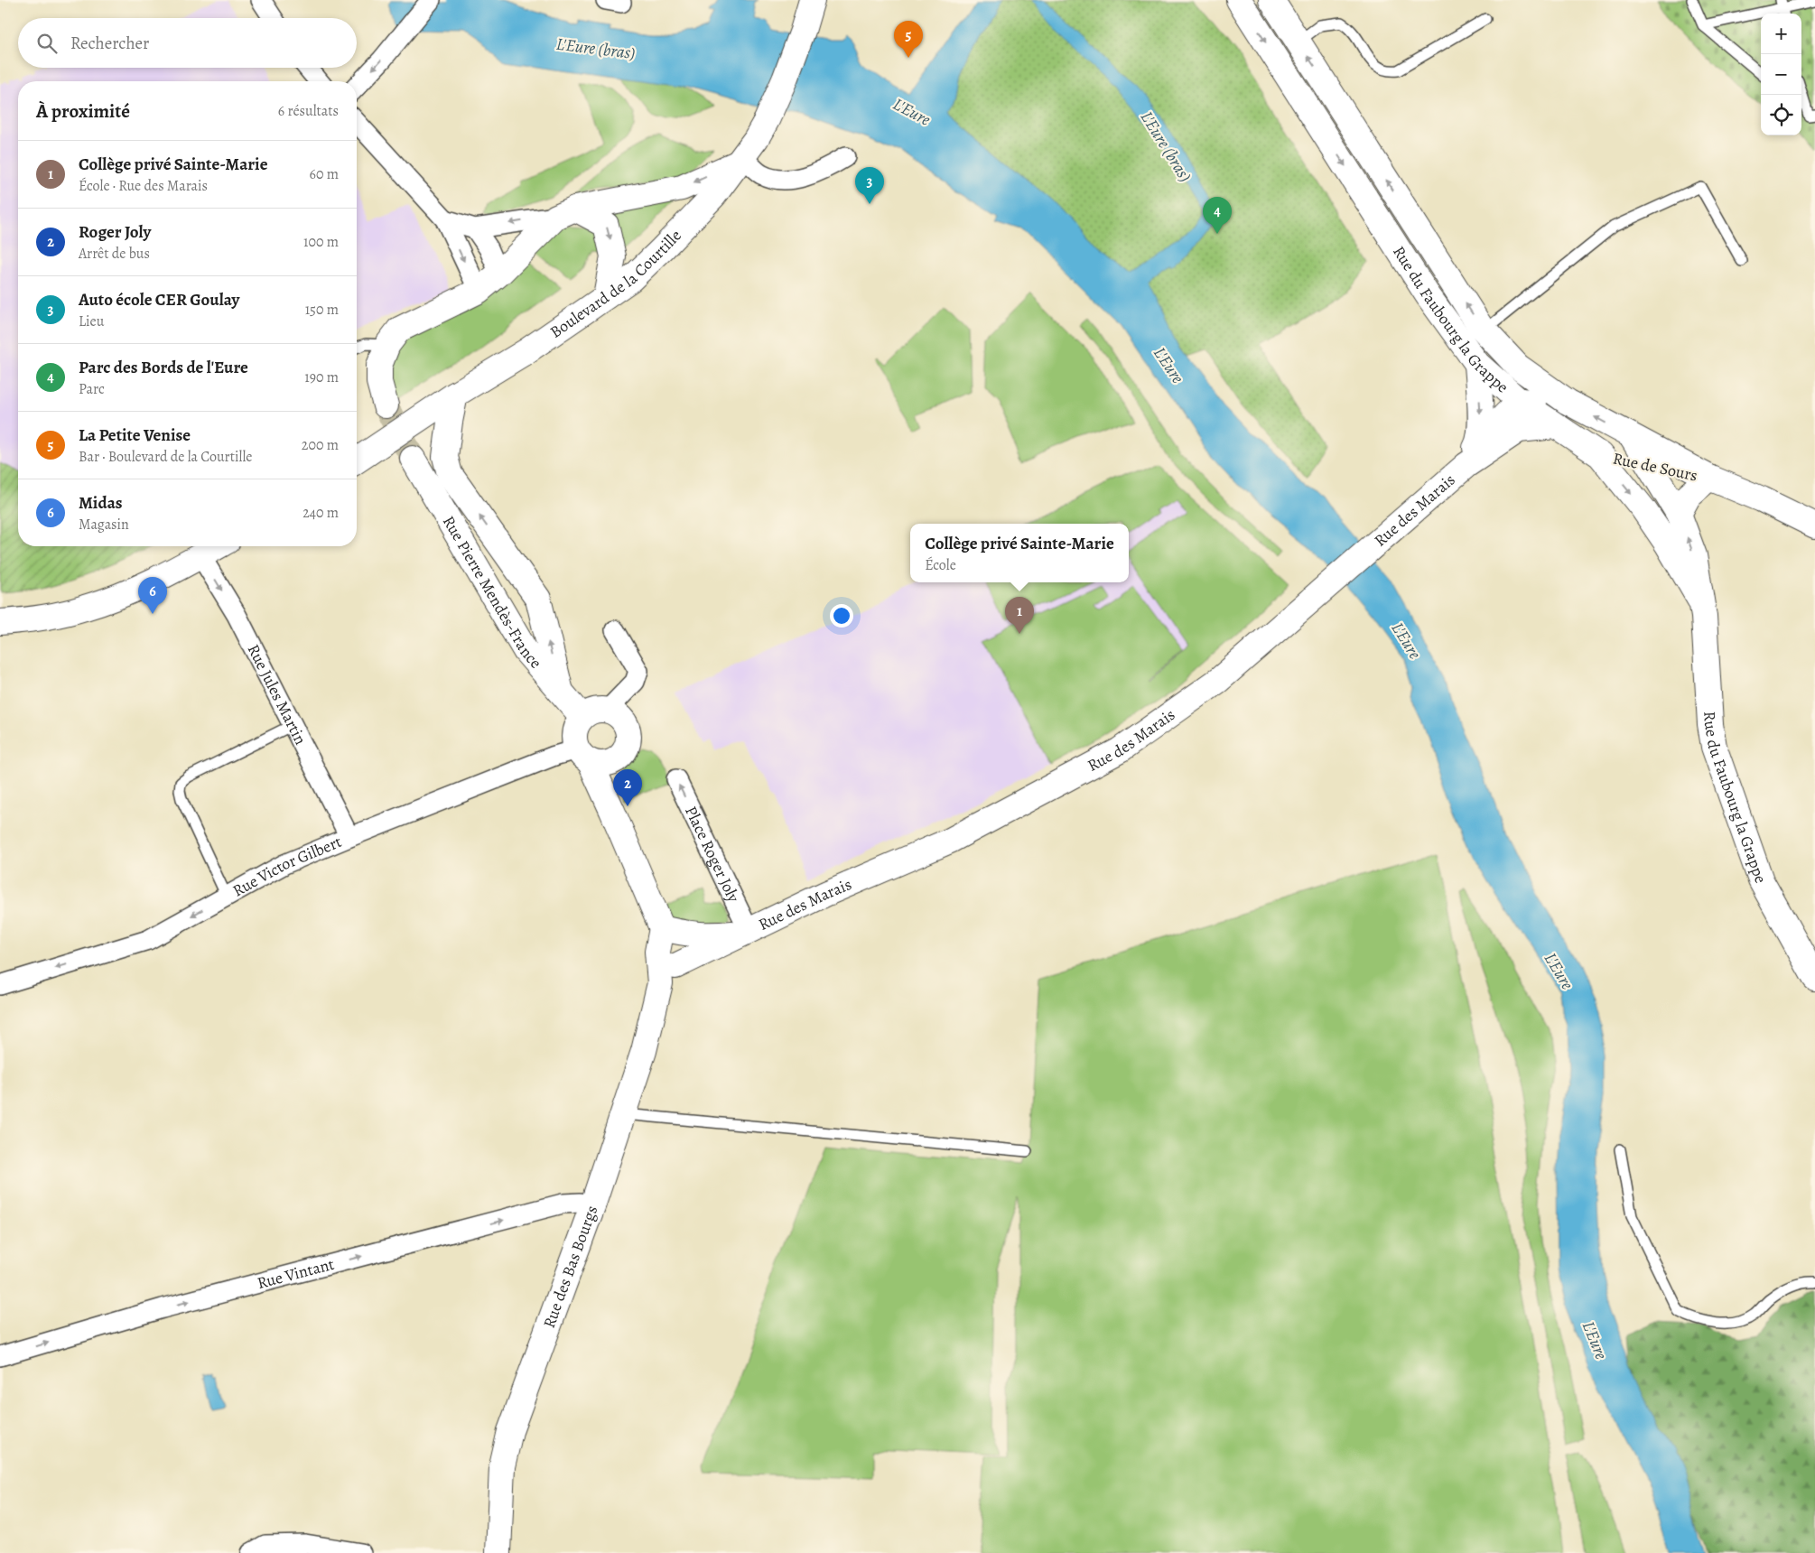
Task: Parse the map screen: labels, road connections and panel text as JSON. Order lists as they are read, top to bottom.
{
  "streets": {
    "main road": [
      "Boulevard de la Courtille",
      "Rue du Faubourg la Grappe",
      "Rue de Sours",
      "Rue des Marais",
      "Rue Pierre Mendès-France",
      "Rue des Bas Bourgs"
    ],
    "street": [
      "Rue Jules Martin",
      "Place Roger Joly",
      "Rue Victor Gilbert",
      "Rue Vintant"
    ]
  },
  "crossings": [
    ["Rue du Faubourg la Grappe", "Rue de Sours"],
    ["Rue du Faubourg la Grappe", "Rue des Marais"],
    ["Rue des Marais", "Place Roger Joly"],
    ["Rue des Marais", "Rue des Bas Bourgs"],
    ["Rue Pierre Mendès-France", "Rue Victor Gilbert"],
    ["Rue Jules Martin", "Rue Victor Gilbert"],
    ["Rue des Bas Bourgs", "Rue Vintant"]
  ],
  "one_way": [
    "Rue Jules Martin",
    "Place Roger Joly",
    "Rue Victor Gilbert",
    "Rue Vintant"
  ],
  "water": ["L'Eure (bras)", "L'Eure"],
  "page": {
    "map_buttons": ["+", "−"],
    "search": "Rechercher",
    "pins": [
      "5",
      "3",
      "4",
      "6",
      "1",
      "2"
    ],
    "heading": ["À proximité", "6 résultats"],
    "list": [
      {
        "mark": "1",
        "name": "Collège privé Sainte-Marie",
        "note": "École · Rue des Marais",
        "value": "60 m"
      },
      {
        "mark": "2",
        "name": "Roger Joly",
        "note": "Arrêt de bus",
        "value": "100 m"
      },
      {
        "mark": "3",
        "name": "Auto école CER Goulay",
        "note": "Lieu",
        "value": "150 m"
      },
      {
        "mark": "4",
        "name": "Parc des Bords de l'Eure",
        "note": "Parc",
        "value": "190 m"
      },
      {
        "mark": "5",
        "name": "La Petite Venise",
        "note": "Bar · Boulevard de la Courtille",
        "value": "200 m"
      },
      {
        "mark": "6",
        "name": "Midas",
        "note": "Magasin",
        "value": "240 m"
      }
    ],
    "popup": ["Collège privé Sainte-Marie", "École"]
  }
}
